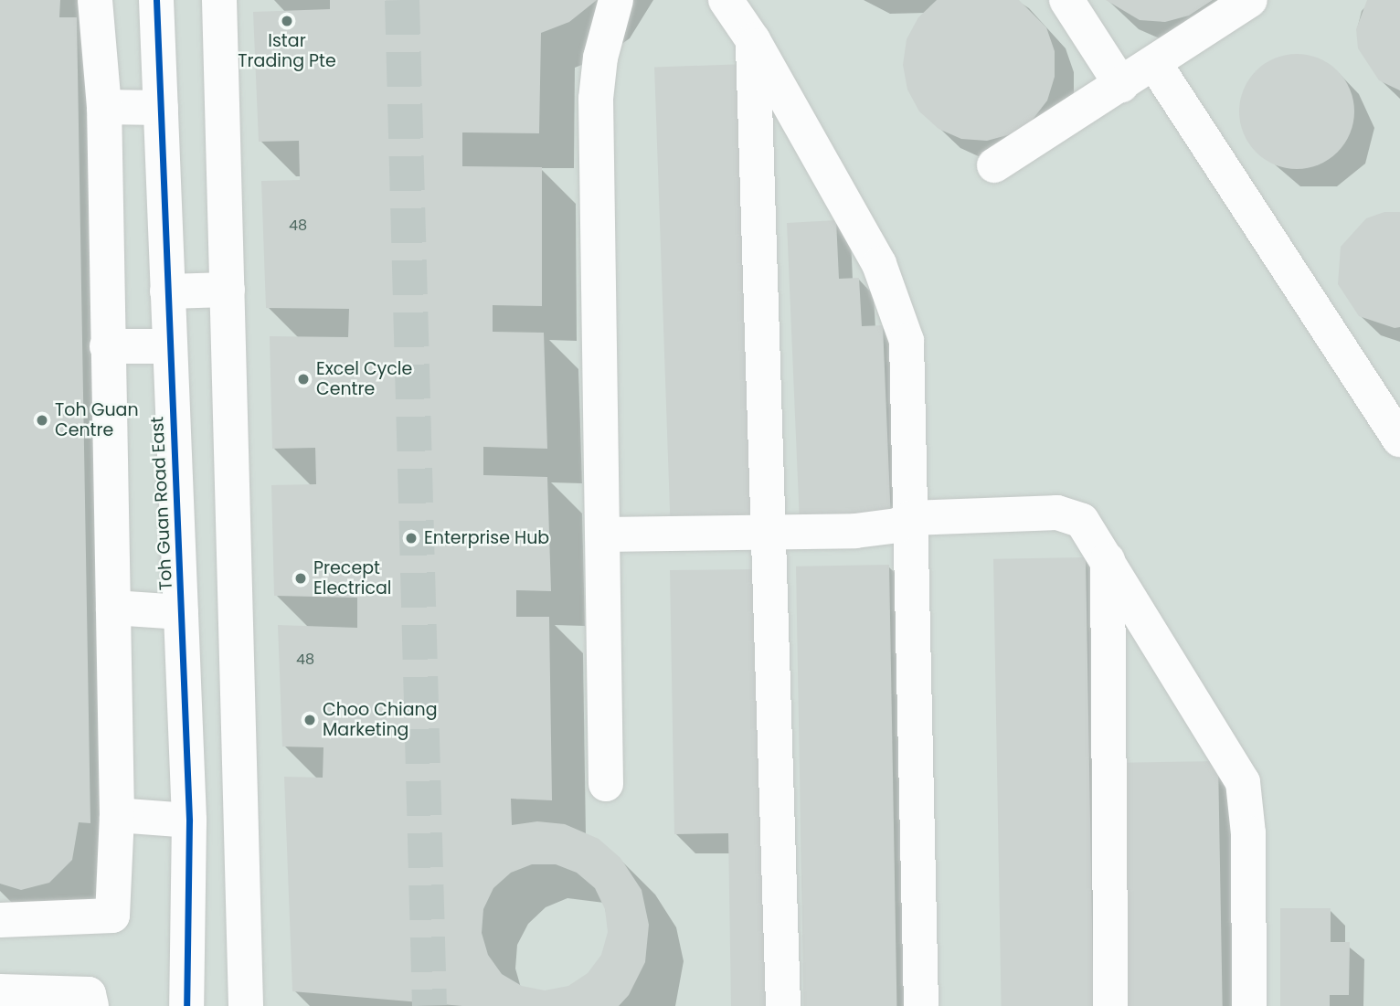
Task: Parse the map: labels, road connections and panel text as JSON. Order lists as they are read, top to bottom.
{
  "streets": {
    "street": ["Toh Guan Road East"]
  },
  "places": [
    "Istar Trading Pte",
    "Excel Cycle Centre",
    "Toh Guan Centre",
    "Enterprise Hub",
    "Precept Electrical",
    "Choo Chiang Marketing"
  ],
  "house_numbers": ["48", "48"]
}
